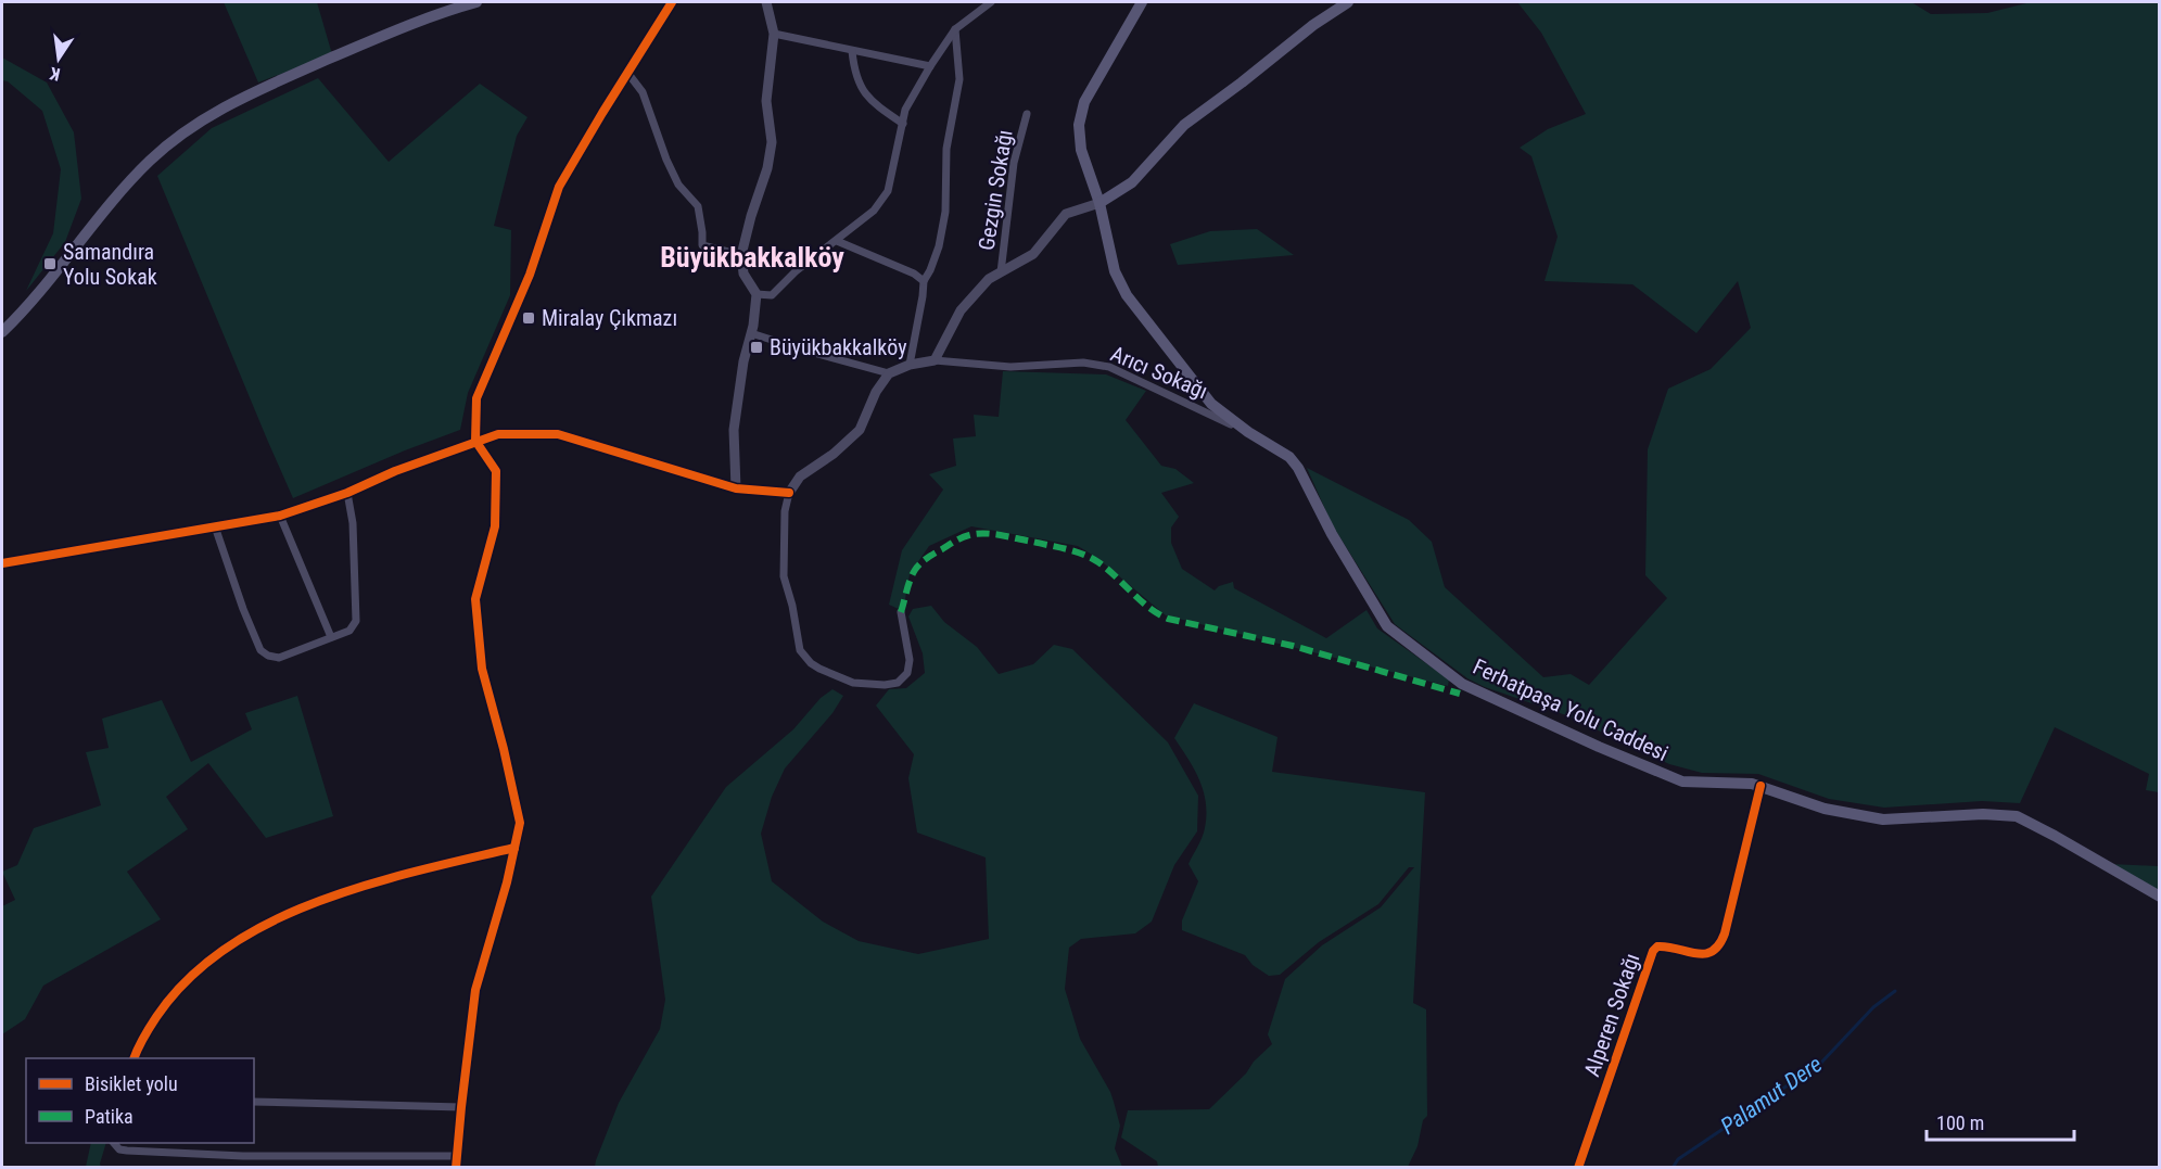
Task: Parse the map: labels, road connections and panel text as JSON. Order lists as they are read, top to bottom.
{
  "streets": {
    "main road": ["Ferhatpaşa Yolu Caddesi"],
    "street": ["Gezgin Sokağı", "Arıcı Sokağı", "Alperen Sokağı"]
  },
  "crossings": [
    ["Arıcı Sokağı", "Ferhatpaşa Yolu Caddesi"],
    ["Ferhatpaşa Yolu Caddesi", "Alperen Sokağı"]
  ],
  "districts": ["Büyükbakkalköy"],
  "water": ["Palamut Dere"],
  "places": {
    "transit": ["Samandıra Yolu Sokak", "Miralay Çıkmazı", "Büyükbakkalköy"]
  },
  "legend": ["Bisiklet yolu", "Patika"],
  "scale_bar": "100 m",
  "north": "bottom"
}
